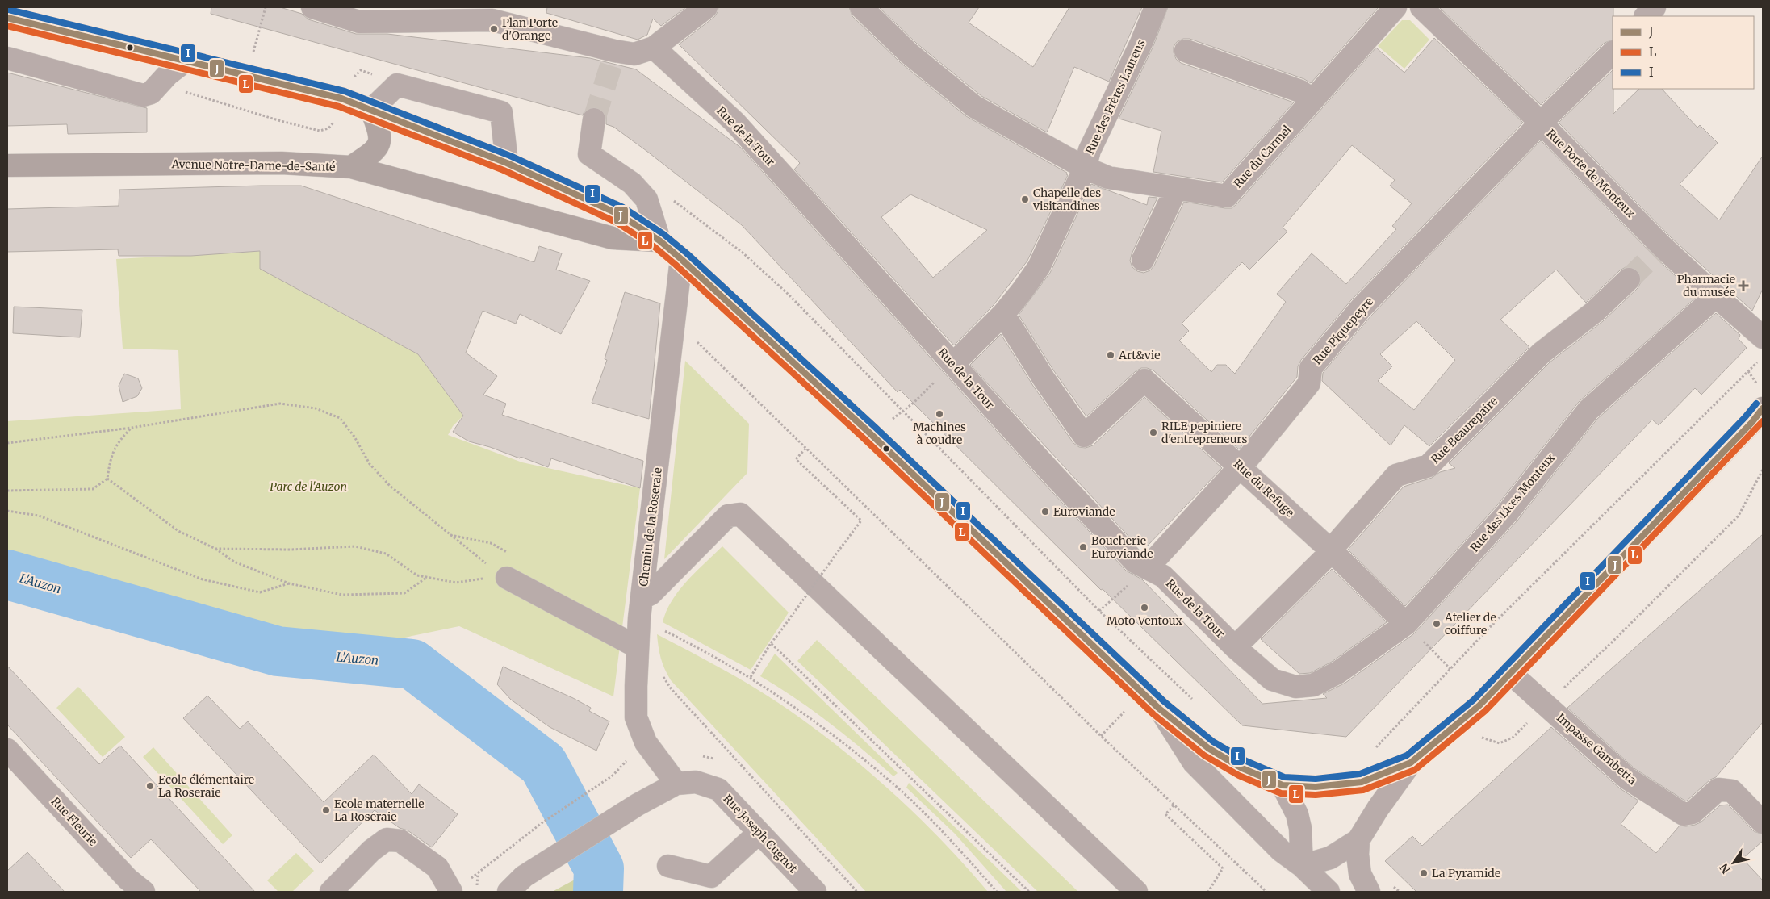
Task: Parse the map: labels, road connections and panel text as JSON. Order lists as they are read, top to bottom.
{
  "streets": {
    "main road": ["Avenue Notre-Dame-de-Santé"],
    "street": [
      "Rue des Frères Laurens",
      "Rue de la Tour",
      "Rue du Carmel",
      "Rue Porte de Monteux",
      "Rue Piquepeyre",
      "Rue Beaurepaire",
      "Rue du Refuge",
      "Rue des Lices Monteux",
      "Chemin de la Roseraie",
      "Impasse Gambetta",
      "Rue Fleurie",
      "Rue Joseph Cugnot"
    ]
  },
  "crossings": [
    ["Rue des Frères Laurens", "Rue de la Tour"],
    ["Rue des Frères Laurens", "Rue du Carmel"],
    ["Rue des Frères Laurens", "Rue du Refuge"],
    ["Rue de la Tour", "Rue Piquepeyre"],
    ["Rue de la Tour", "Rue Beaurepaire"],
    ["Rue de la Tour", "Rue des Lices Monteux"],
    ["Rue Porte de Monteux", "Rue Piquepeyre"],
    ["Rue Porte de Monteux", "Rue des Lices Monteux"],
    ["Rue Piquepeyre", "Rue du Refuge"],
    ["Rue Beaurepaire", "Rue du Refuge"],
    ["Rue du Refuge", "Rue des Lices Monteux"],
    ["Chemin de la Roseraie", "Rue Joseph Cugnot"]
  ],
  "water": ["L'Auzon"],
  "parks": ["Parc de l'Auzon"],
  "places": {
    "other": [
      "Plan Porte d'Orange",
      "Chapelle des visitandines",
      "Art&vie",
      "Machines à coudre",
      "RILE pepiniere d'entrepreneurs",
      "Euroviande",
      "Boucherie Euroviande",
      "Moto Ventoux",
      "Atelier de coiffure",
      "Ecole élémentaire La Roseraie",
      "Ecole maternelle La Roseraie",
      "La Pyramide"
    ],
    "health": ["Pharmacie du musée"]
  },
  "lines": ["transit line I", "transit line J", "transit line L"],
  "legend": ["J", "L", "I"],
  "north": "bottom left"
}
